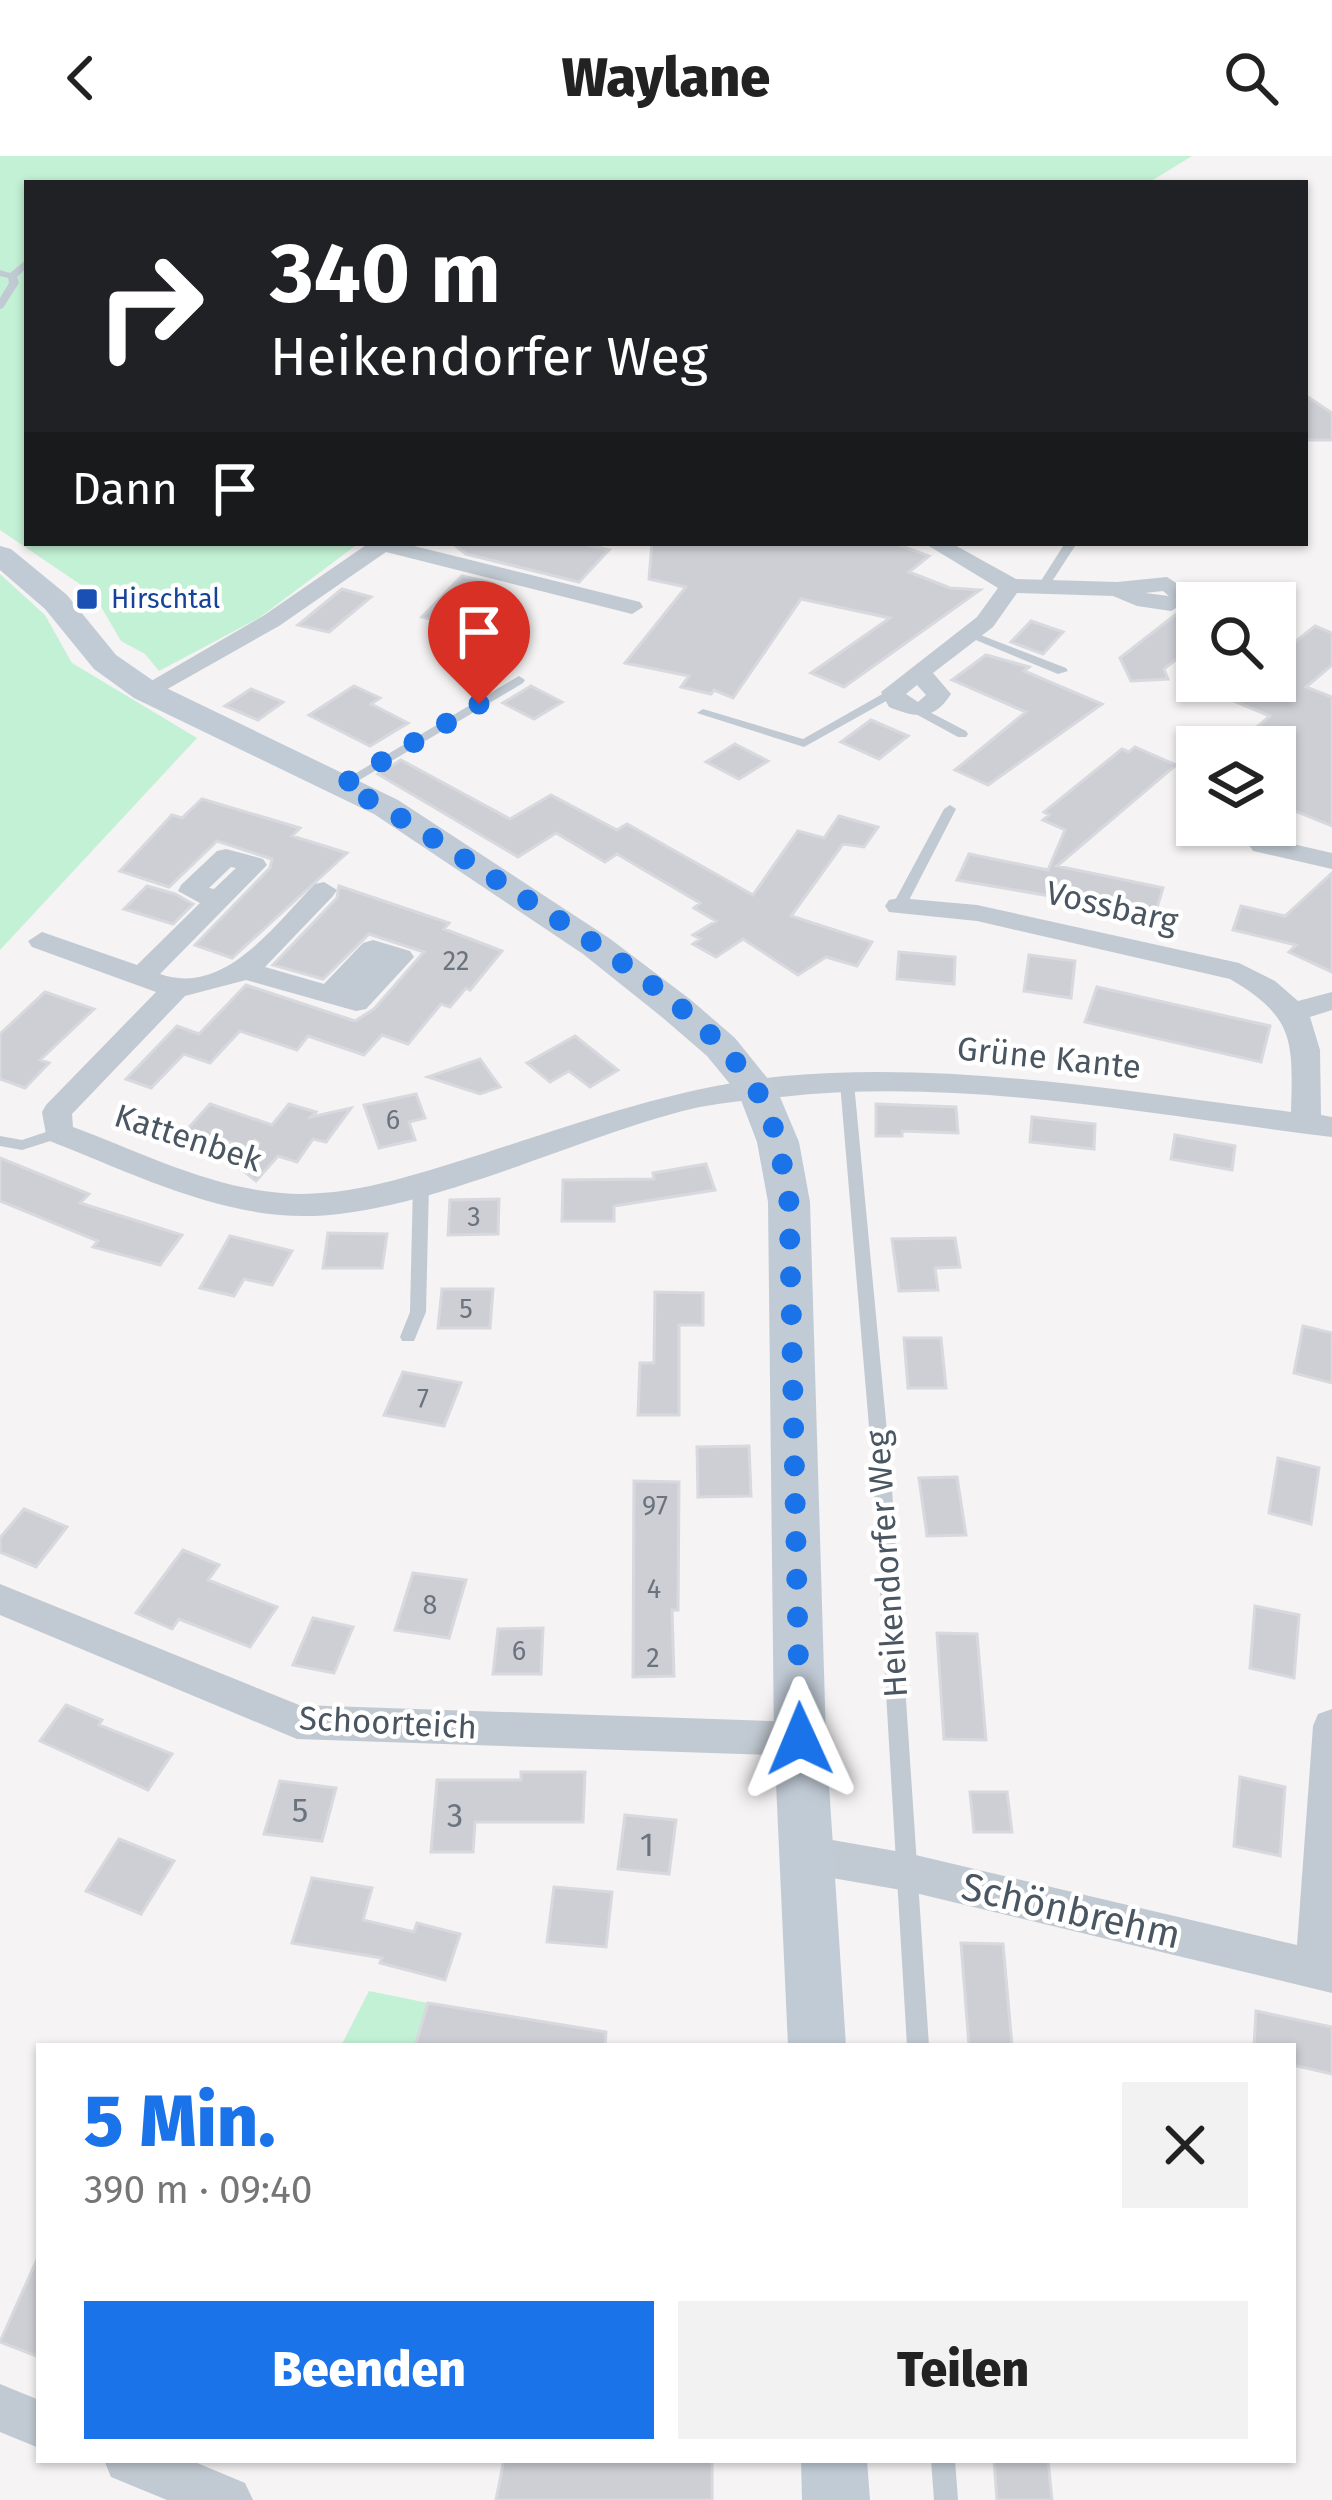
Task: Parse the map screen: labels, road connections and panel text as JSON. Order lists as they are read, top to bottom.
{
  "streets": {
    "street": [
      "Vossbarg",
      "Grüne Kante",
      "Kattenbek",
      "Schoorteich",
      "Schönbrehm"
    ],
    "lane": ["Heikendorfer Weg"]
  },
  "crossings": [
    ["Grüne Kante", "Kattenbek"],
    ["Grüne Kante", "Heikendorfer Weg"],
    ["Heikendorfer Weg", "Schönbrehm"]
  ],
  "places": {
    "transit": ["Hirschtal"]
  },
  "house_numbers": [
    "22",
    "6",
    "3",
    "5",
    "7",
    "97",
    "4",
    "8",
    "6",
    "2",
    "5",
    "3",
    "1"
  ],
  "page": {
    "header": "Waylane",
    "turn": ["340 m", "Heikendorfer Weg"],
    "then": "Dann",
    "heading": ["5 Min.", "390 m · 09:40"],
    "buttons": ["Beenden", "Teilen"]
  }
}
